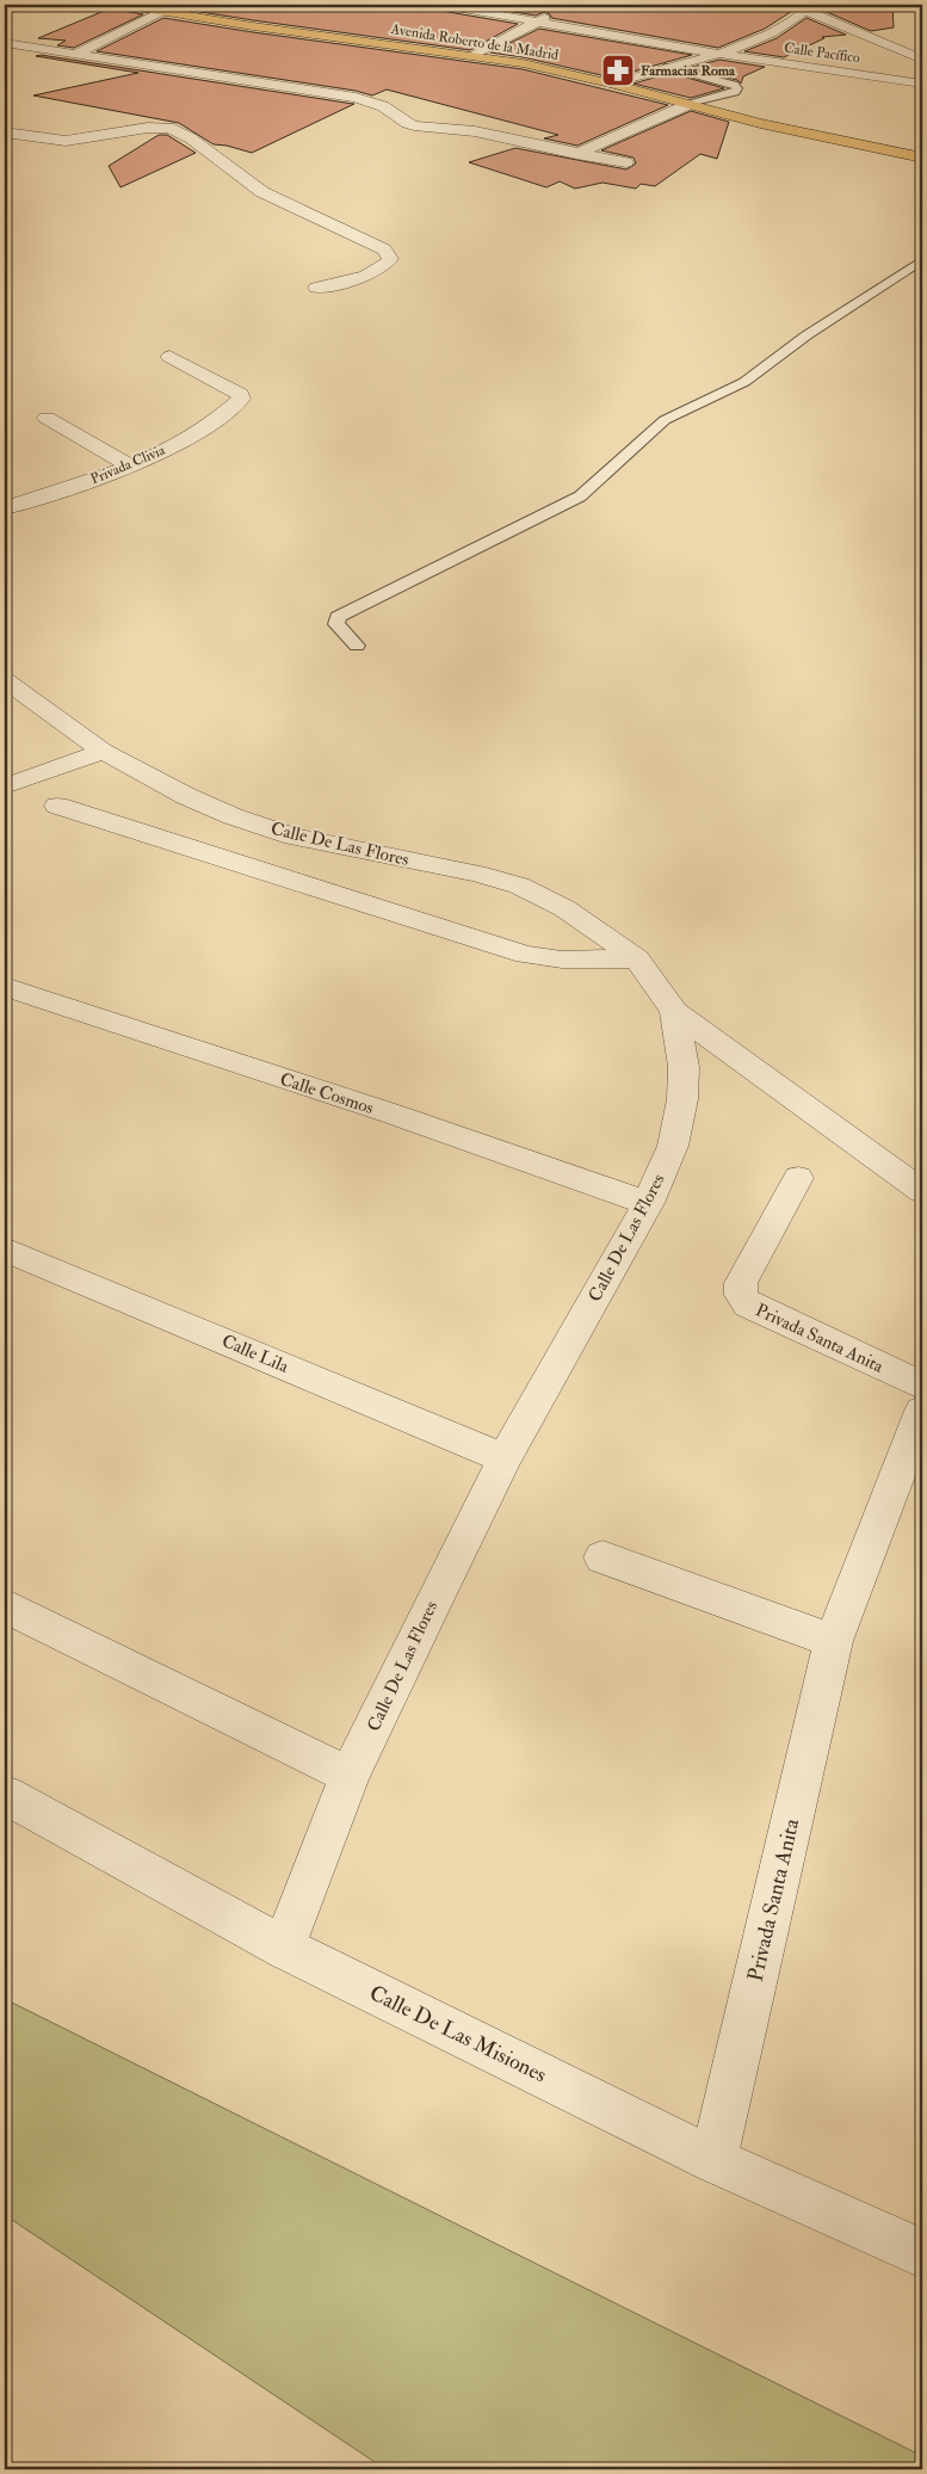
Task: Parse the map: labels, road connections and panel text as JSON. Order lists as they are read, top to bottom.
{
  "streets": {
    "main road": ["Avenida Roberto de la Madrid"],
    "street": [
      "Calle Pacífico",
      "Privada Clivia",
      "Calle De Las Flores",
      "Calle Cosmos",
      "Privada Santa Anita",
      "Calle Lila",
      "Calle De Las Misiones"
    ]
  },
  "crossings": [
    ["Calle De Las Flores", "Calle Cosmos"],
    ["Calle De Las Flores", "Calle Lila"],
    ["Calle De Las Flores", "Calle De Las Misiones"],
    ["Privada Santa Anita", "Calle De Las Misiones"]
  ],
  "places": {
    "pharmacy": ["Farmacias Roma"]
  }
}
